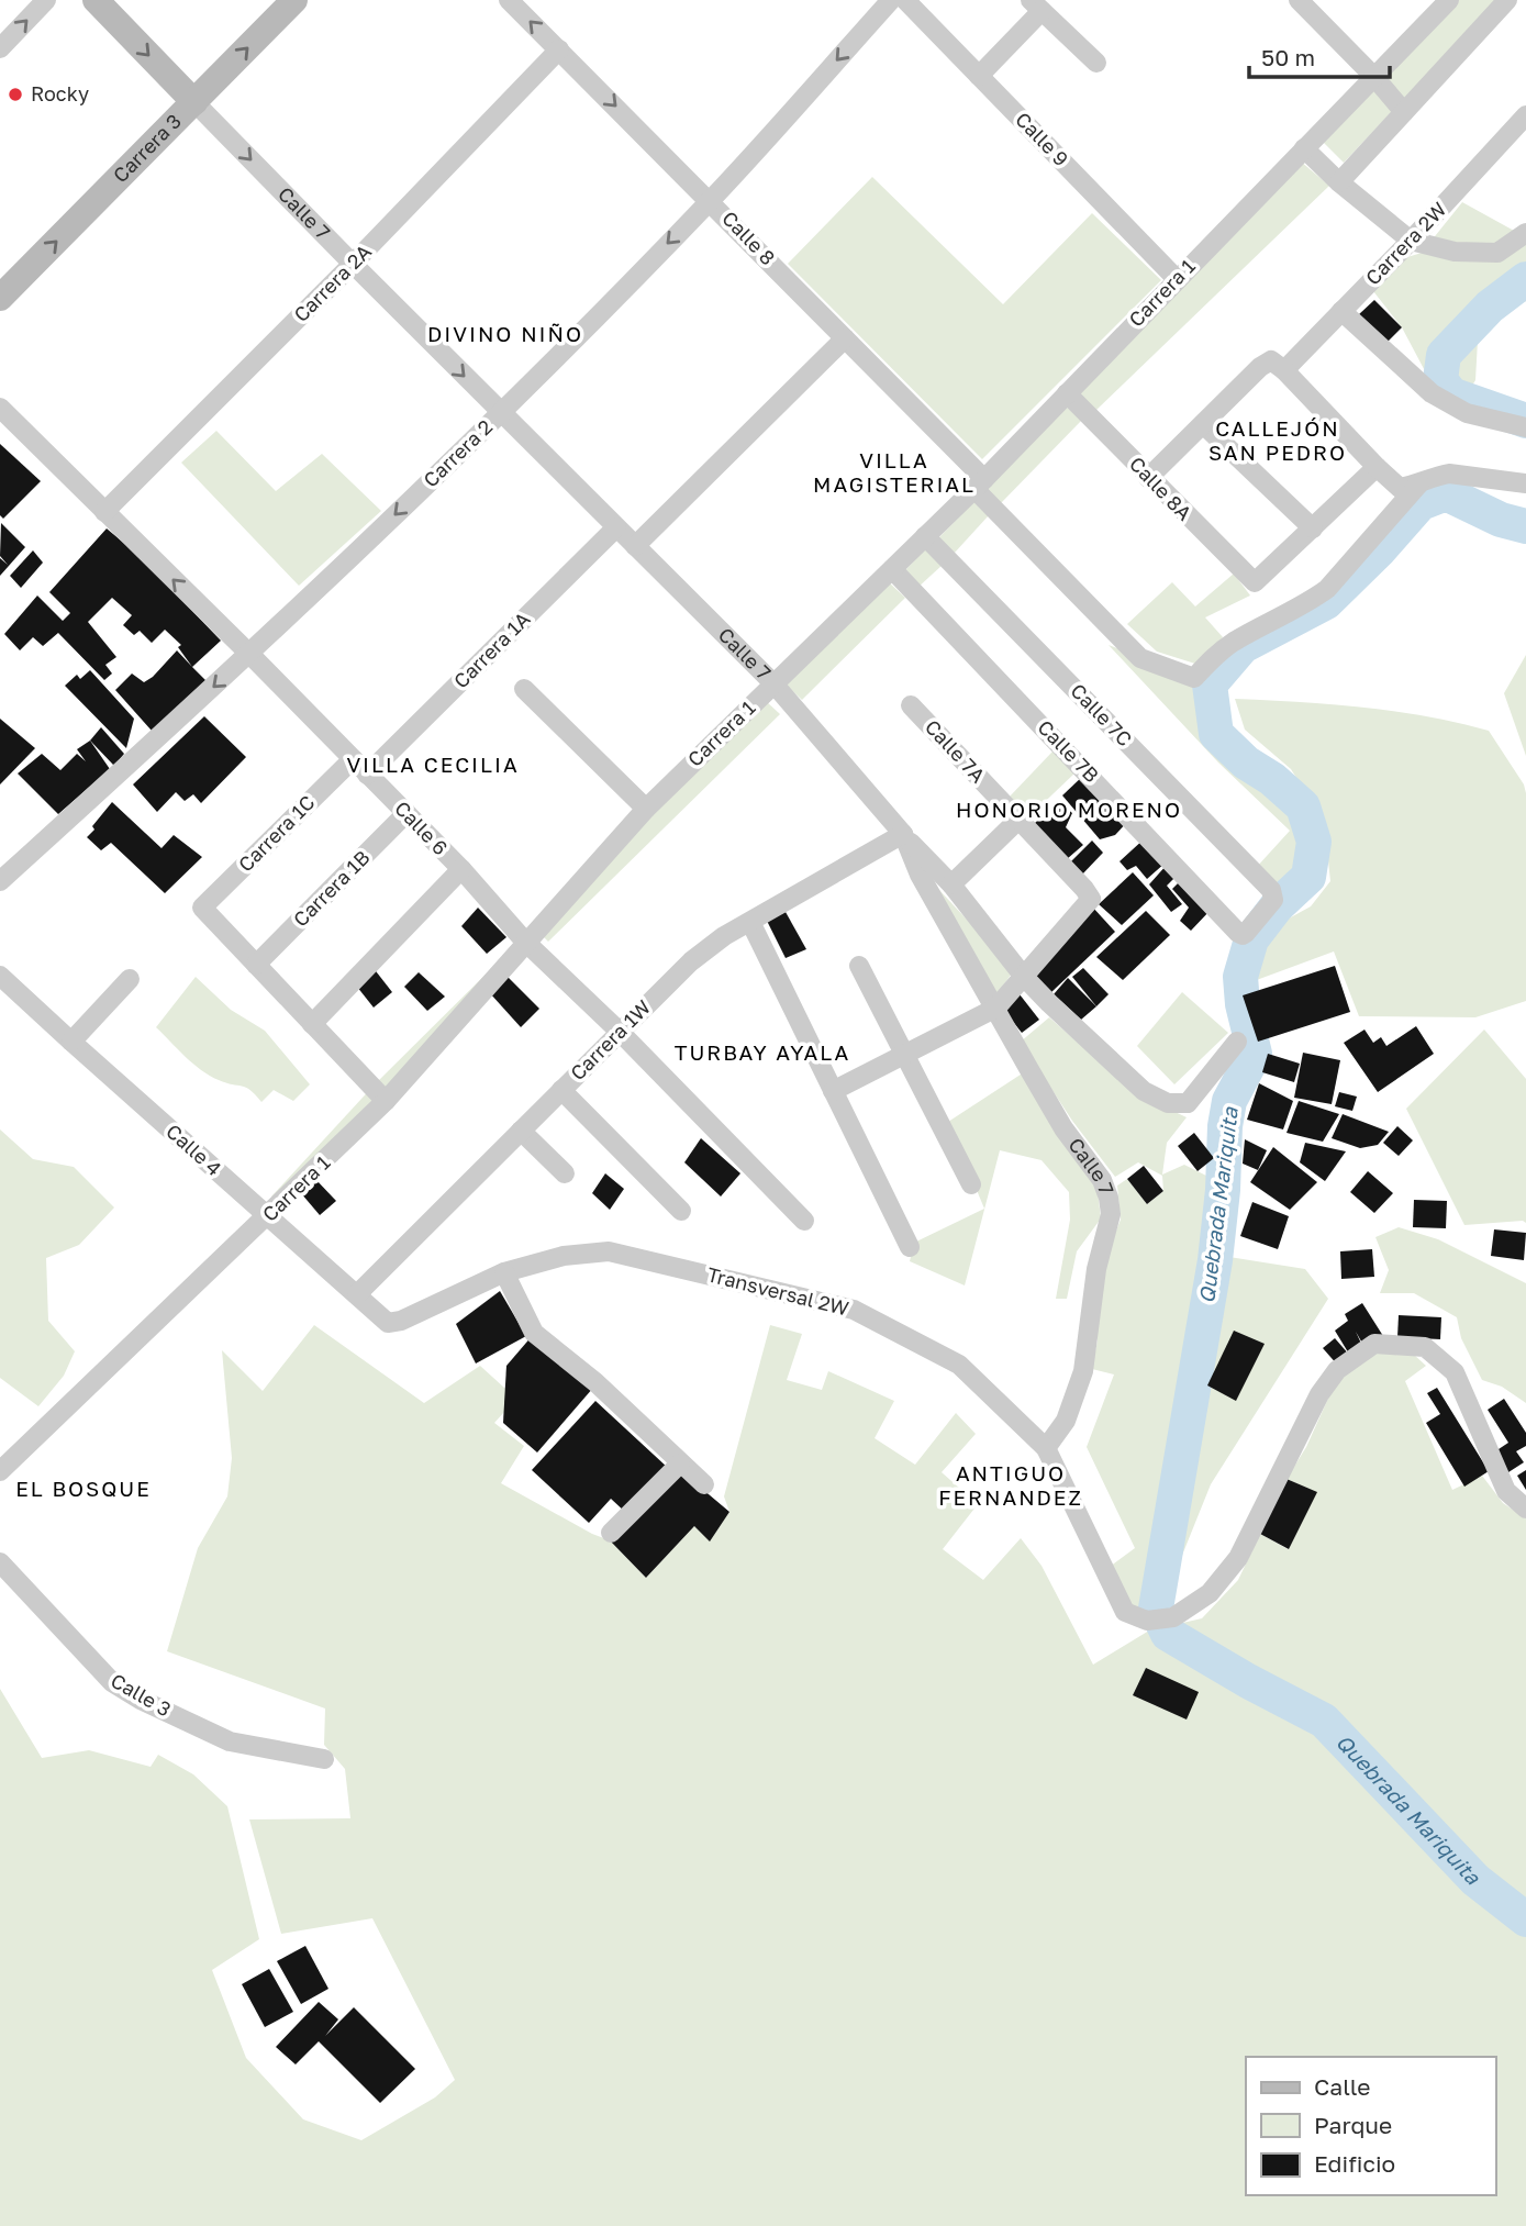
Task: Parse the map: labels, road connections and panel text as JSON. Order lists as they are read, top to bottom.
{
  "streets": {
    "street": [
      "Calle 9",
      "Carrera 3",
      "Calle 7",
      "Calle 8",
      "Carrera 2W",
      "Carrera 2A",
      "Carrera 1",
      "Carrera 2",
      "Calle 8A",
      "Carrera 1A",
      "Calle 7C",
      "Calle 7A",
      "Calle 7B",
      "Calle 6",
      "Carrera 1C",
      "Carrera 1B",
      "Carrera 1W",
      "Calle 4",
      "Transversal 2W",
      "Calle 3"
    ]
  },
  "crossings": [
    ["Calle 9", "Carrera 1"],
    ["Carrera 3", "Calle 7"],
    ["Calle 7", "Carrera 2A"],
    ["Calle 7", "Carrera 1"],
    ["Calle 7", "Carrera 2"],
    ["Calle 7", "Carrera 1A"],
    ["Calle 7", "Carrera 1W"],
    ["Calle 7", "Transversal 2W"],
    ["Calle 8", "Carrera 2A"],
    ["Calle 8", "Carrera 1"],
    ["Calle 8", "Carrera 2"],
    ["Carrera 2A", "Calle 6"],
    ["Carrera 1", "Calle 8A"],
    ["Carrera 1", "Calle 7C"],
    ["Carrera 1", "Calle 7B"],
    ["Carrera 1", "Calle 6"],
    ["Carrera 1", "Calle 4"],
    ["Carrera 2", "Calle 6"],
    ["Carrera 1A", "Calle 6"],
    ["Calle 7C", "Calle 7B"],
    ["Calle 6", "Carrera 1C"],
    ["Calle 6", "Carrera 1B"],
    ["Calle 6", "Carrera 1W"],
    ["Carrera 1C", "Carrera 1B"],
    ["Carrera 1W", "Calle 4"],
    ["Calle 4", "Transversal 2W"]
  ],
  "one_way": ["Carrera 3", "Carrera 2"],
  "districts": [
    "DIVINO NIÑO",
    "CALLEJÓN SAN PEDRO",
    "VILLA MAGISTERIAL",
    "VILLA CECILIA",
    "HONORIO MORENO",
    "TURBAY AYALA",
    "ANTIGUO FERNANDEZ",
    "EL BOSQUE"
  ],
  "water": ["Quebrada Mariquita"],
  "places": ["Rocky"],
  "legend": ["Calle", "Parque", "Edificio"],
  "scale_bar": "50 m"
}
